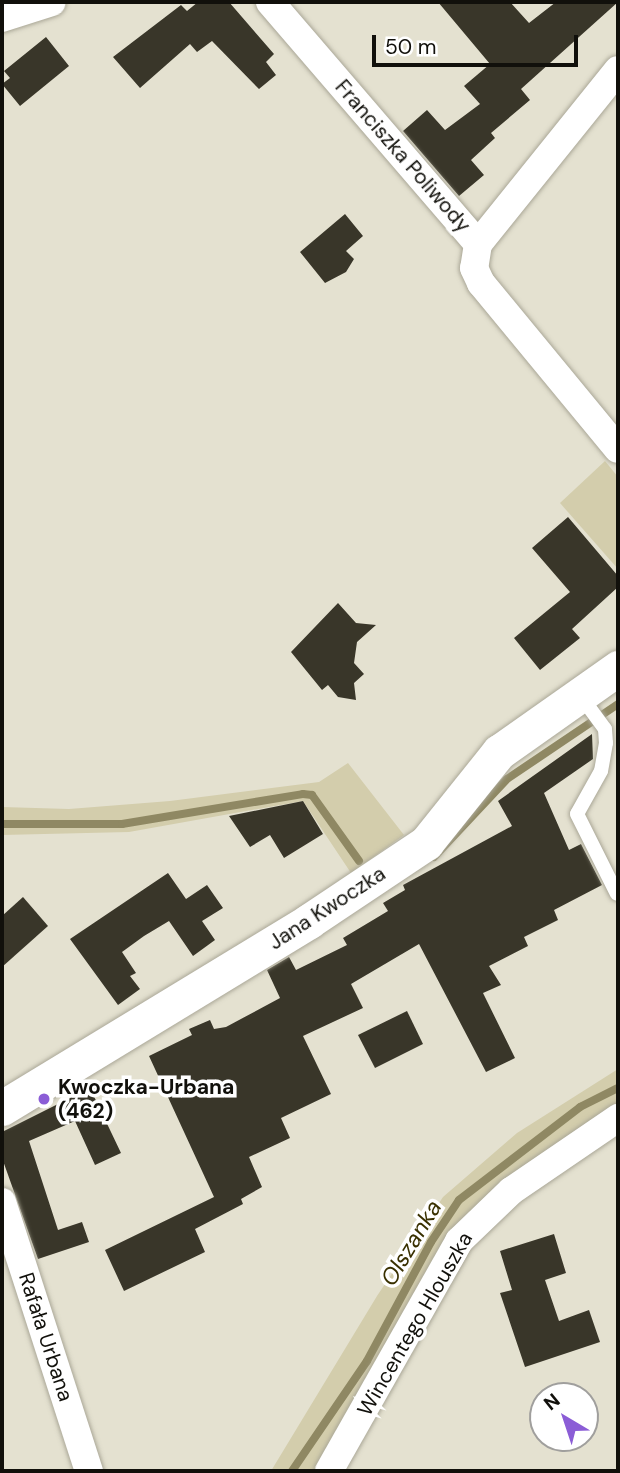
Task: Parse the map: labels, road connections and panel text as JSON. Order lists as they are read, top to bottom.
{
  "streets": {
    "street": [
      "Franciszka Poliwody",
      "Jana Kwoczka",
      "Wincentego Hlouszka",
      "Rafała Urbana"
    ]
  },
  "water": ["Olszanka"],
  "places": ["Kwoczka-Urbana (462)"],
  "scale_bar": "50 m",
  "north": "top left"
}
